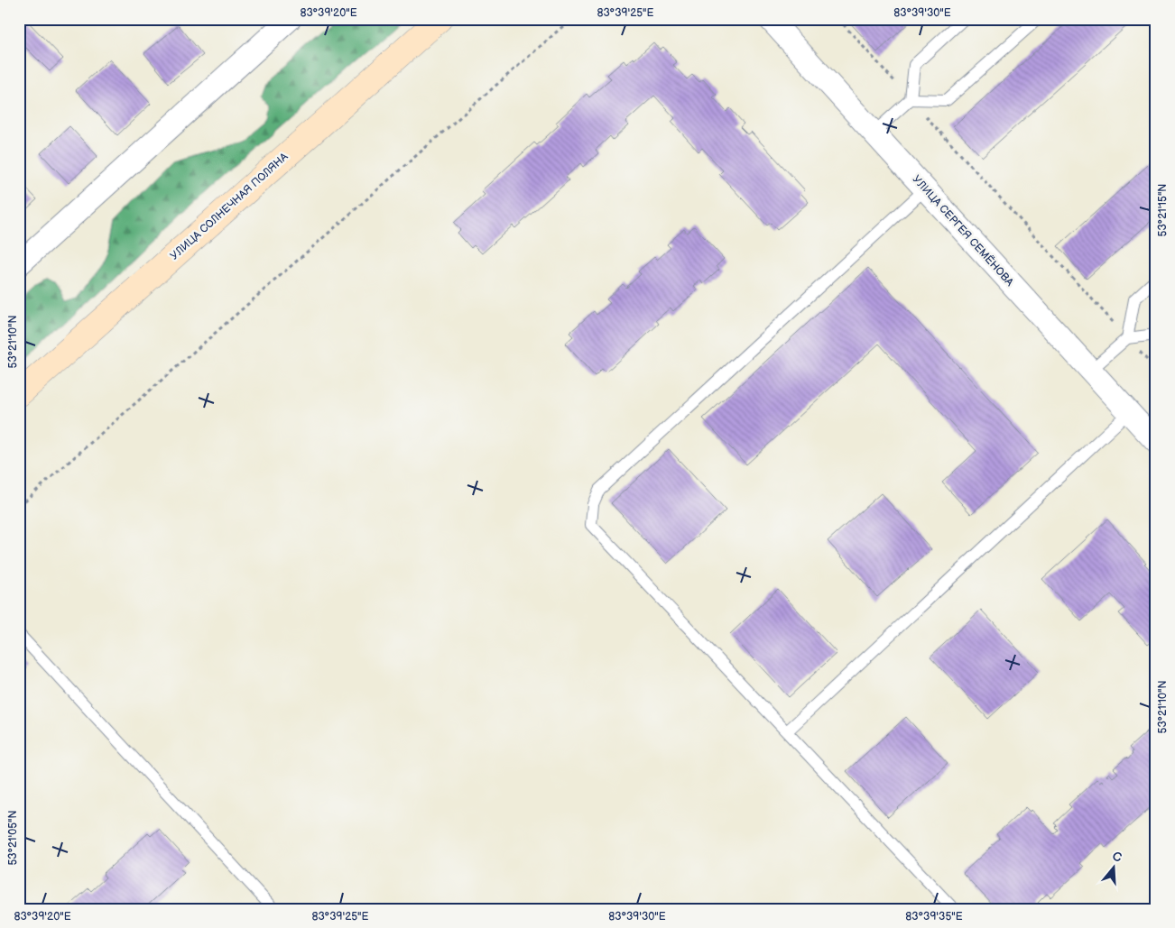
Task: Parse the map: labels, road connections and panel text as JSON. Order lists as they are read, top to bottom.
{
  "streets": {
    "street": ["УЛИЦА СОЛНЕЧНАЯ ПОЛЯНА", "УЛИЦА СЕРГЕЯ СЕМЁНОВА"]
  },
  "north": "top",
  "coordinates": [
    "83°39'20\"E",
    "83°39'25\"E",
    "83°39'30\"E",
    "53°21'15\"N",
    "53°21'10\"N",
    "53°21'05\"N",
    "83°39'35\"E"
  ]
}
